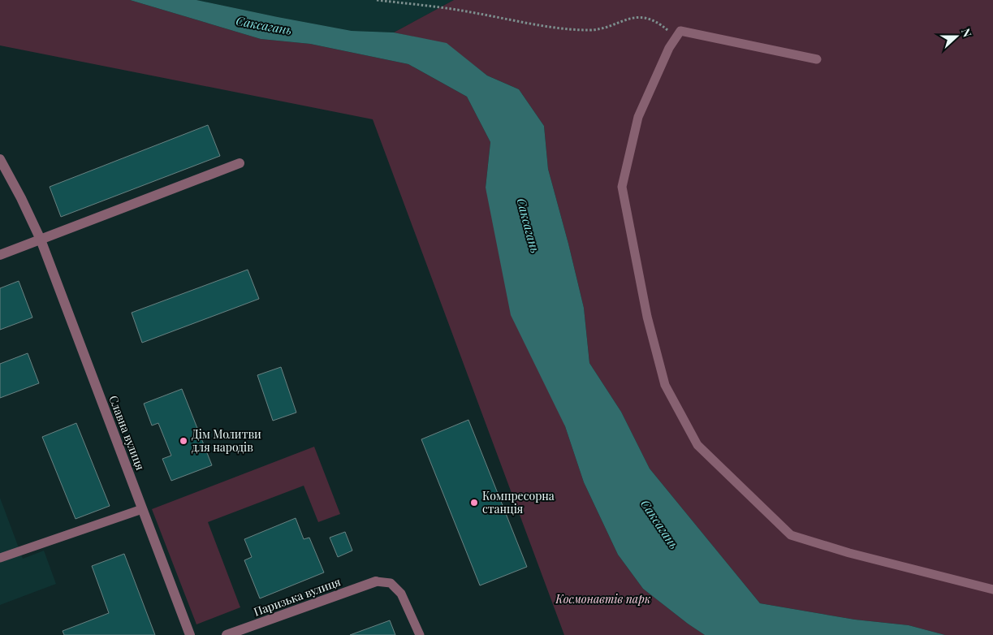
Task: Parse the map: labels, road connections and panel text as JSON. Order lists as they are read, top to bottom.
{
  "streets": {
    "street": ["Славна вулиця", "Паризька вулиця"]
  },
  "water": ["Саксагань"],
  "parks": ["Космонавтів парк"],
  "places": ["Дім Молитви для народів", "Компресорна станція"],
  "north": "right"
}
